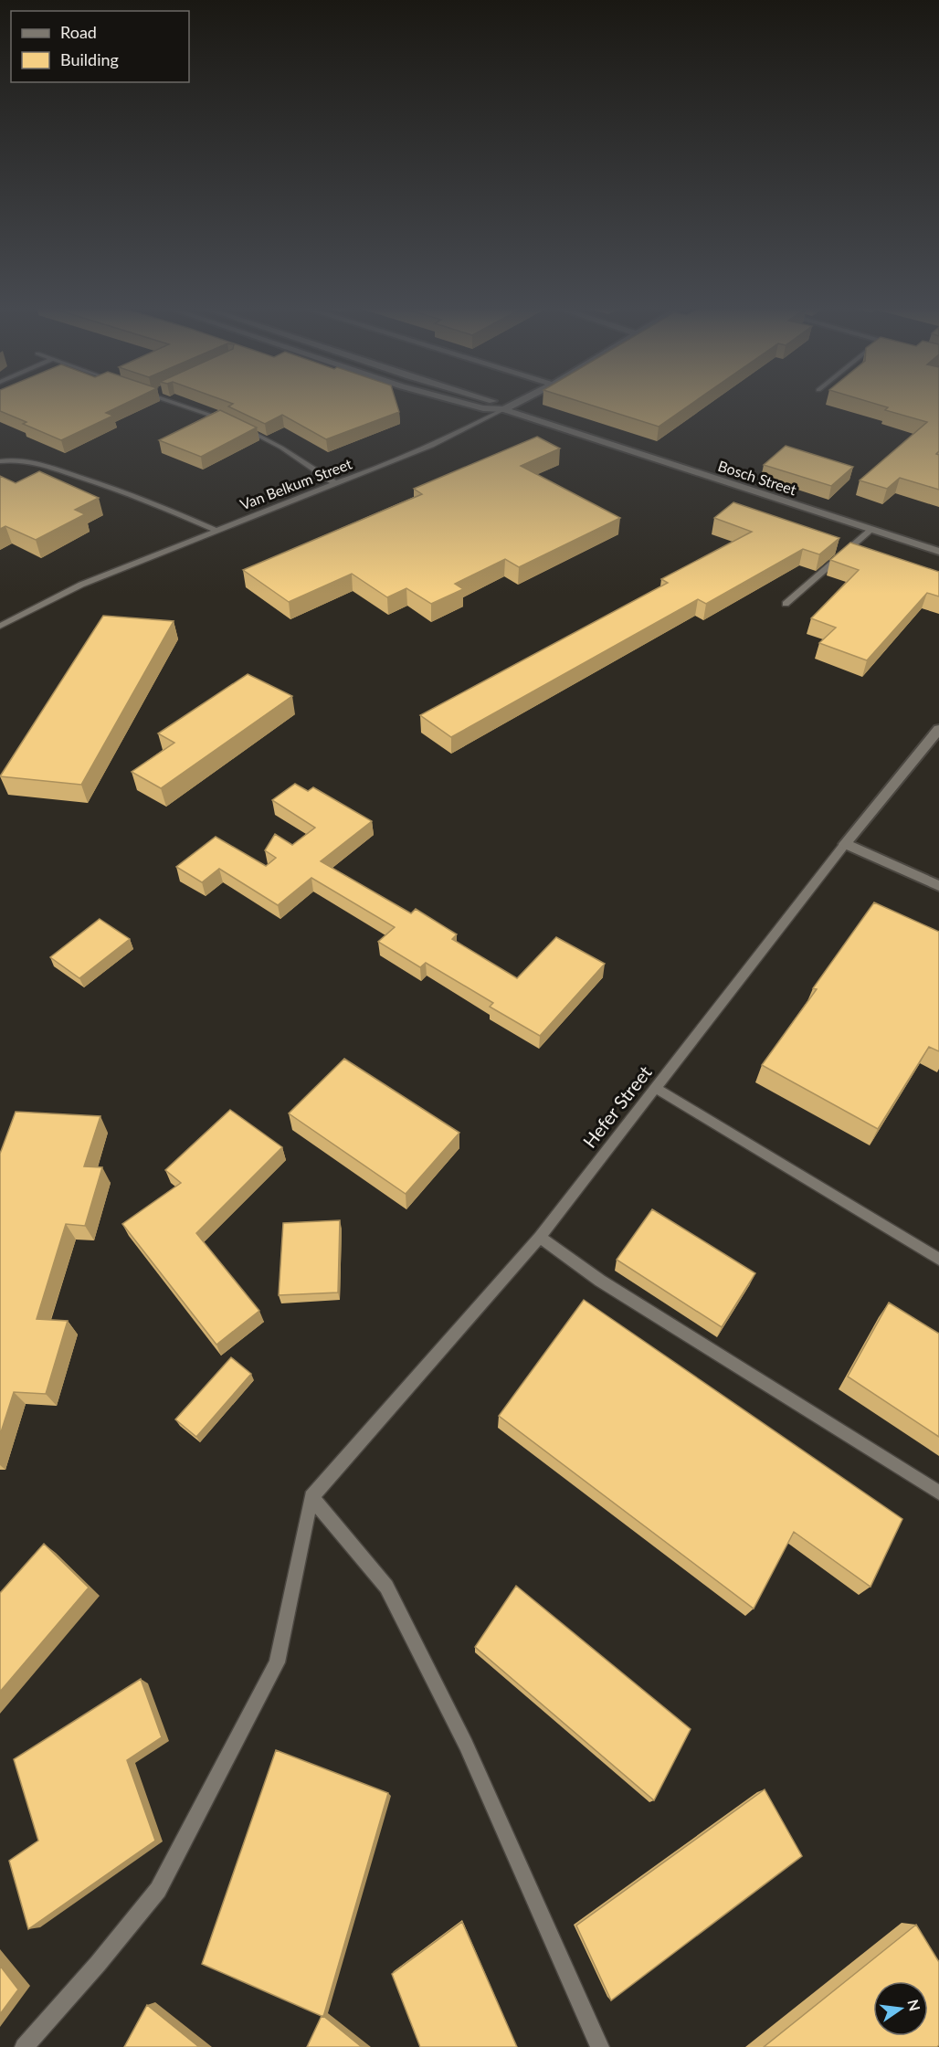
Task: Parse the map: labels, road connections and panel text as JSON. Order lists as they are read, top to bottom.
{
  "streets": {
    "street": ["Bosch Street", "Van Belkum Street", "Hefer Street"]
  },
  "crossings": [
    ["Bosch Street", "Van Belkum Street"]
  ],
  "legend": ["Road", "Building"],
  "north": "right"
}
